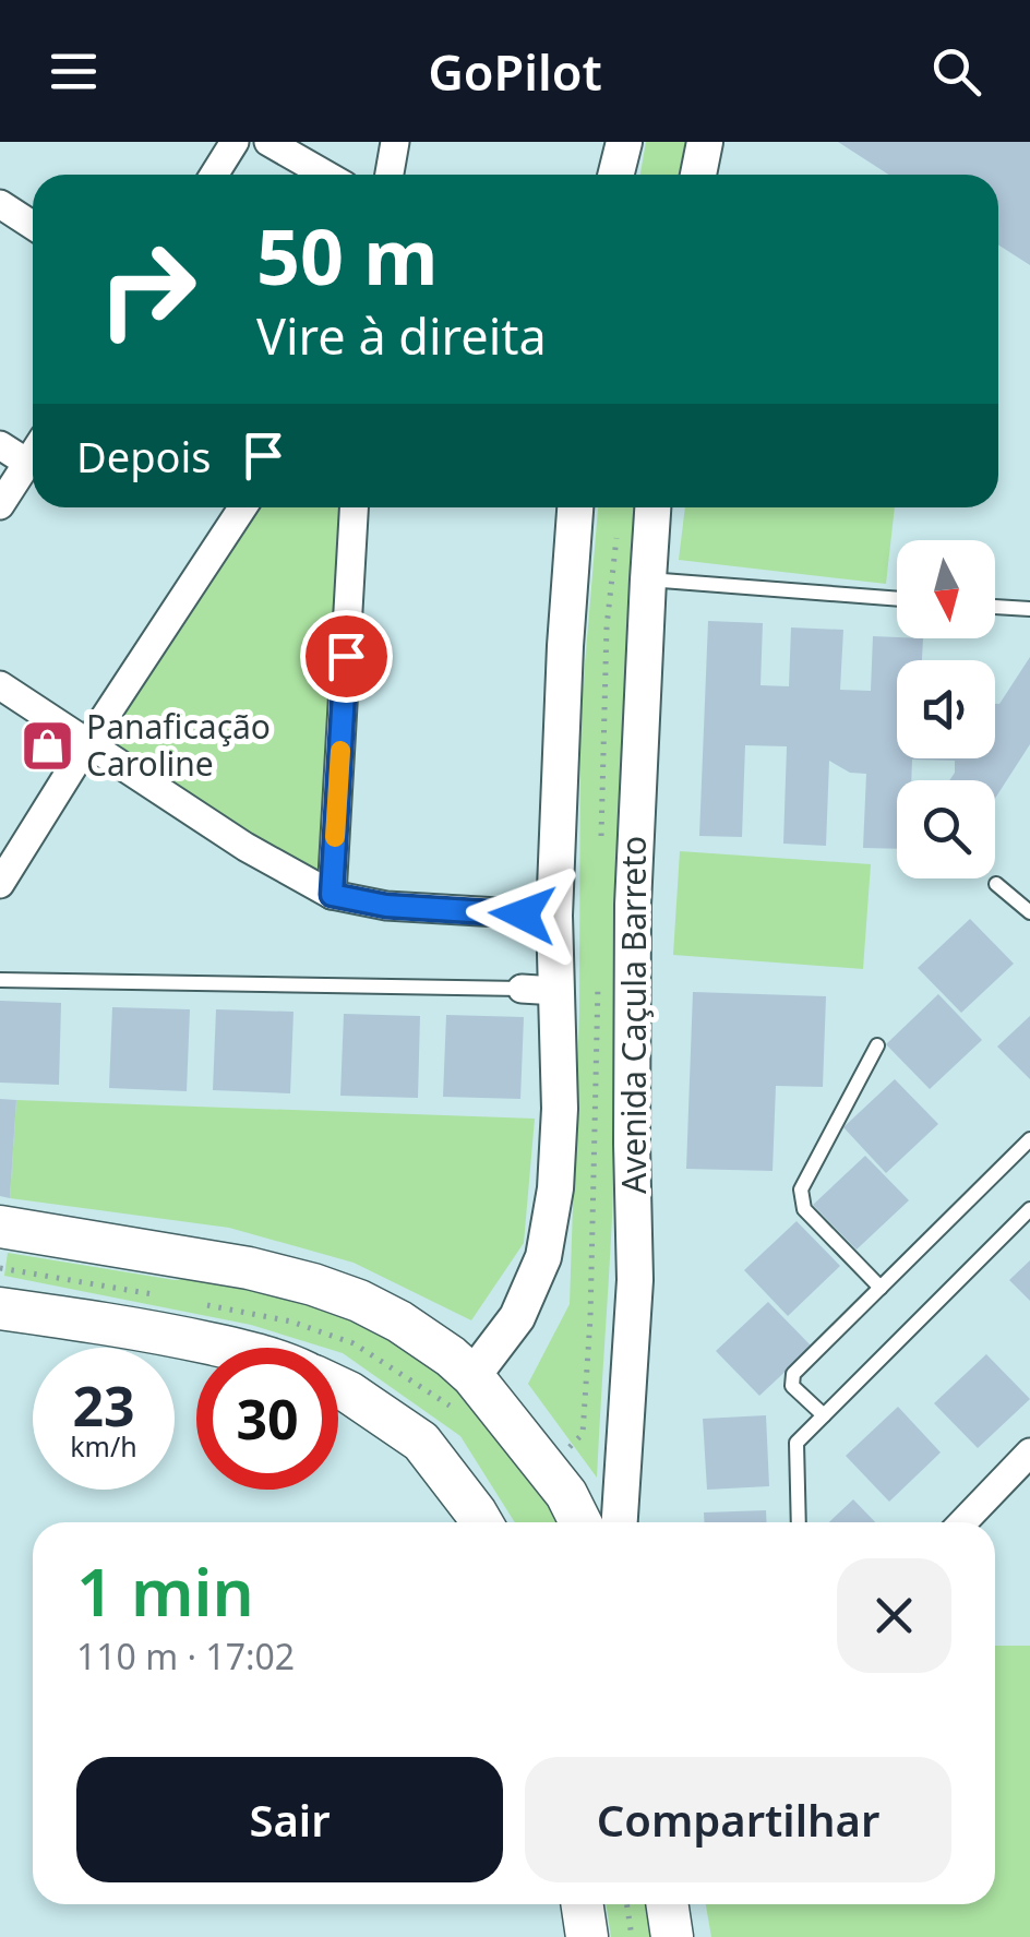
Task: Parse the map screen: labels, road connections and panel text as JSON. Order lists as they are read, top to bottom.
{
  "streets": {
    "street": ["Avenida Caçula Barreto"]
  },
  "places": {
    "shop": ["Panaficação Caroline"]
  },
  "north": "bottom",
  "page": {
    "header": "GoPilot",
    "turn": ["50 m", "Vire à direita"],
    "then": "Depois",
    "speed": "23 km/h",
    "limit": "30",
    "heading": ["1 min", "110 m · 17:02"],
    "buttons": ["Sair", "Compartilhar"]
  }
}
